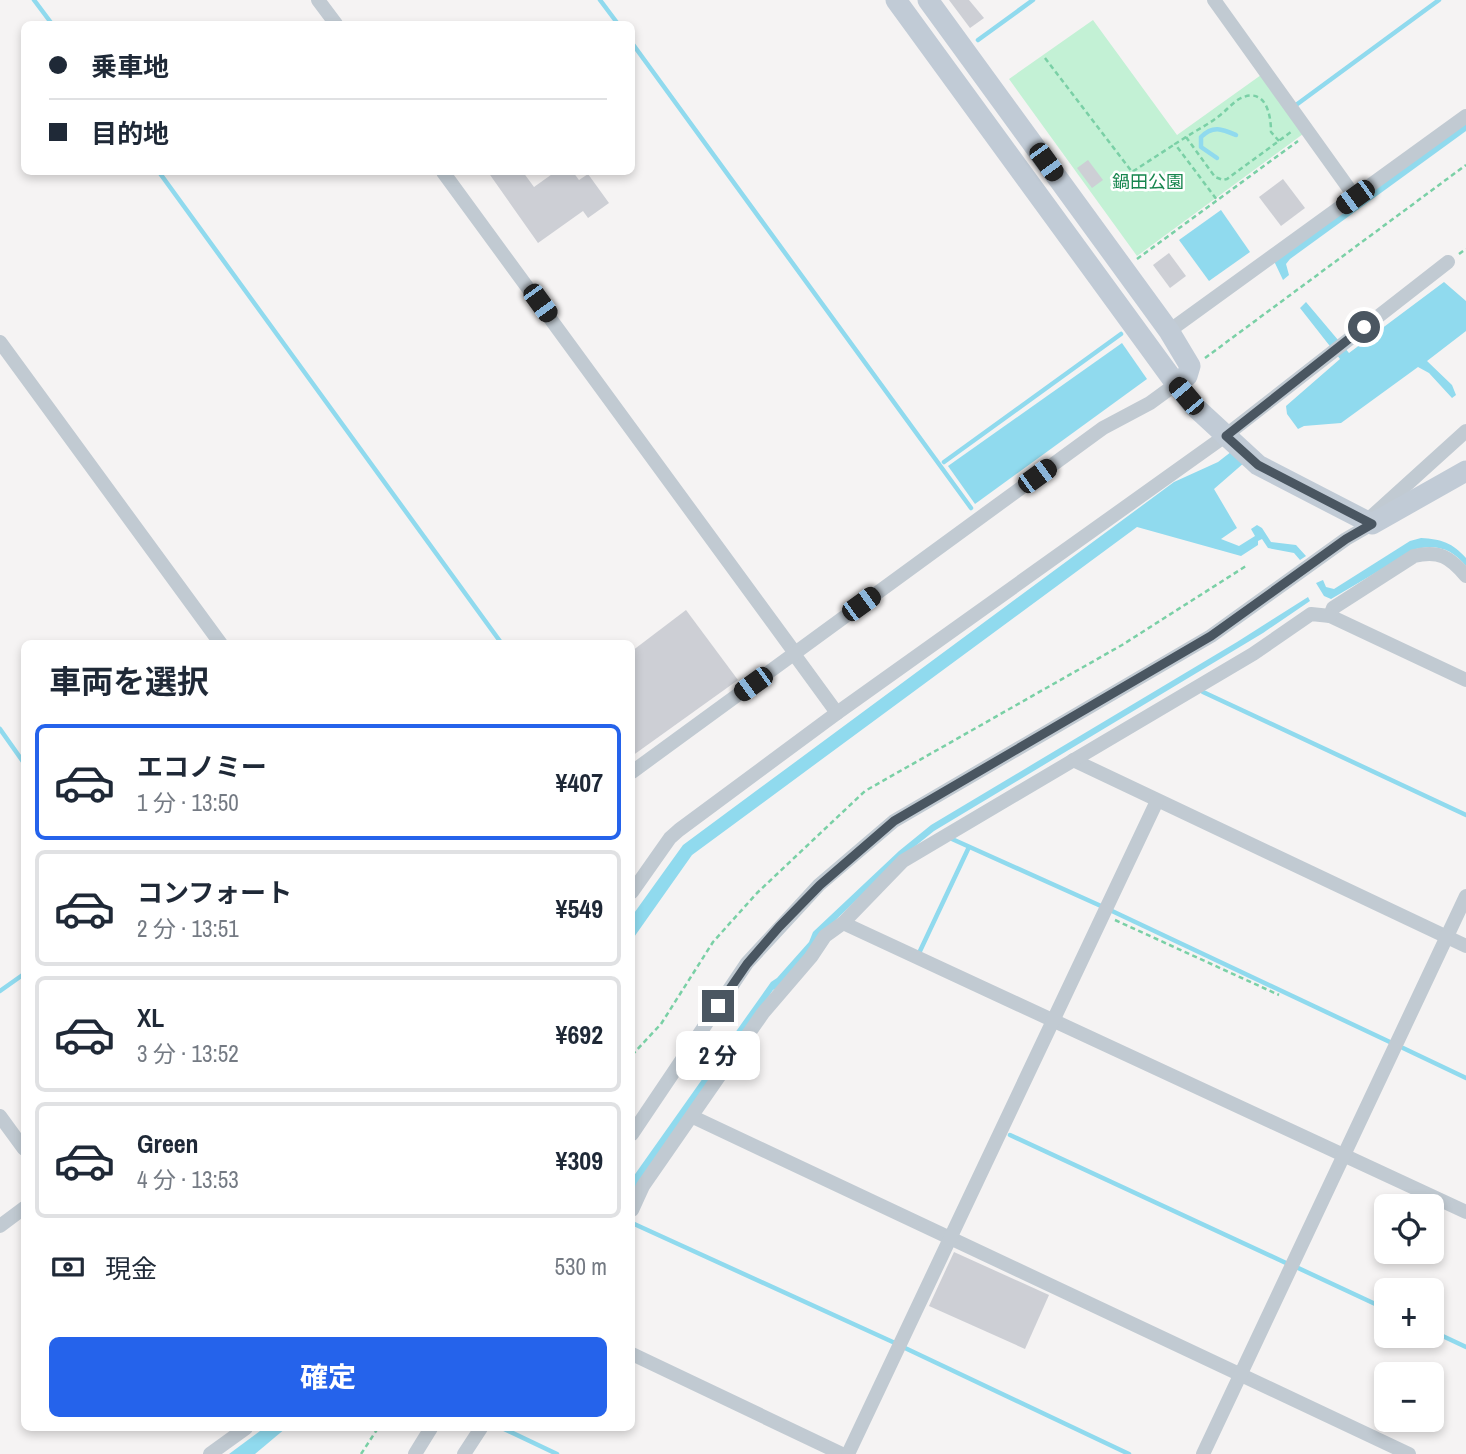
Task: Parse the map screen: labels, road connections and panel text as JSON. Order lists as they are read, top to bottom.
{
  "parks": ["鍋田公園"],
  "page": {
    "banner": ["乗車地", "目的地"],
    "heading": "車両を選択",
    "list": [
      {
        "name": "エコノミー",
        "note": "1 分 · 13:50",
        "value": "¥407"
      },
      {
        "name": "コンフォート",
        "note": "2 分 · 13:51",
        "value": "¥549"
      },
      {
        "name": "XL",
        "note": "3 分 · 13:52",
        "value": "¥692"
      },
      {
        "name": "Green",
        "note": "4 分 · 13:53",
        "value": "¥309"
      }
    ],
    "bubble": "2 分",
    "map_buttons": ["+", "−"],
    "pay": ["現金", "530 m"],
    "buttons": "確定"
  }
}
